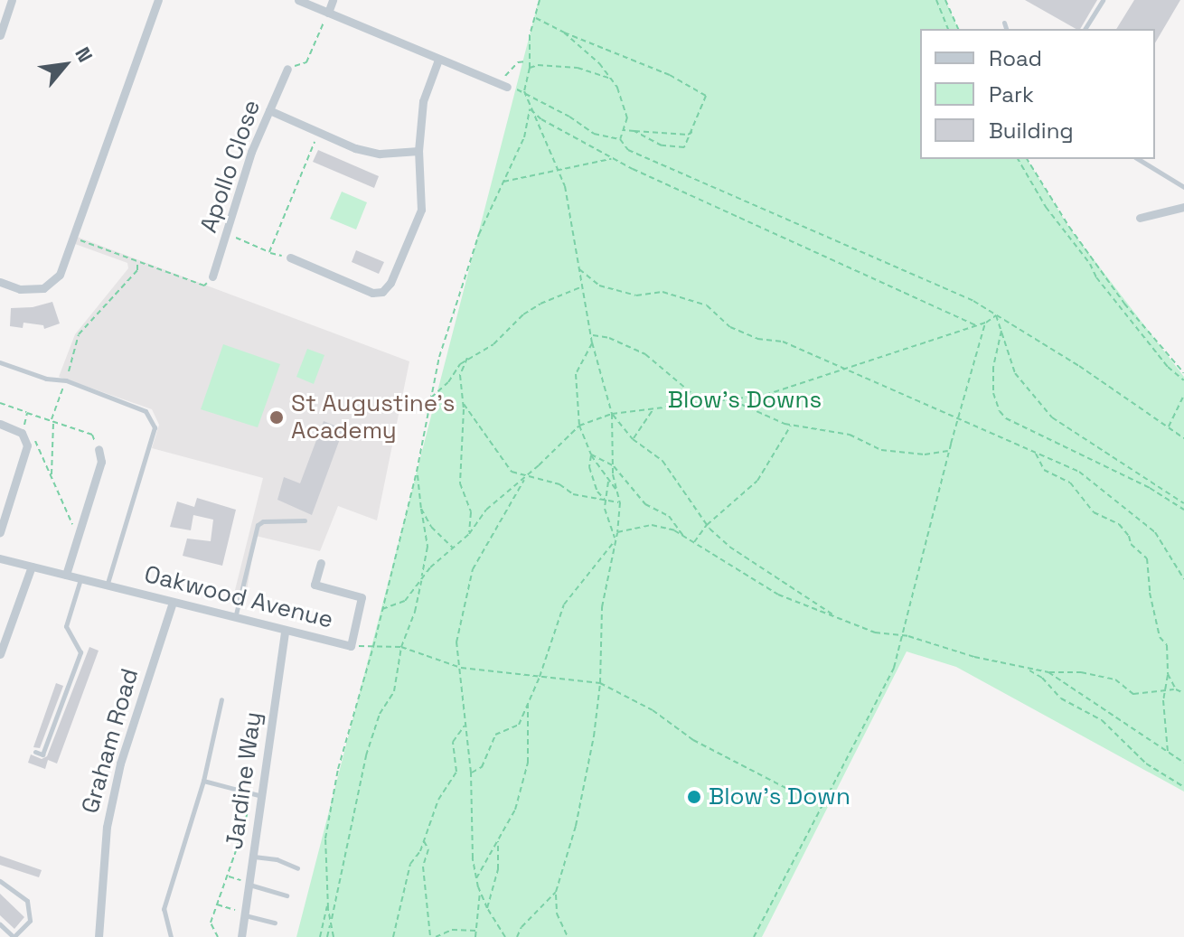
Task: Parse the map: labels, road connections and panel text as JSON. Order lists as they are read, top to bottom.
{
  "streets": {
    "street": [
      "Apollo Close",
      "Oakwood Avenue",
      "Graham Road",
      "Jardine Way"
    ]
  },
  "crossings": [
    ["Oakwood Avenue", "Graham Road"],
    ["Oakwood Avenue", "Jardine Way"]
  ],
  "parks": ["Blow's Downs"],
  "places": ["St Augustine's Academy", "Blow's Down"],
  "legend": ["Road", "Park", "Building"],
  "north": "top right"
}
